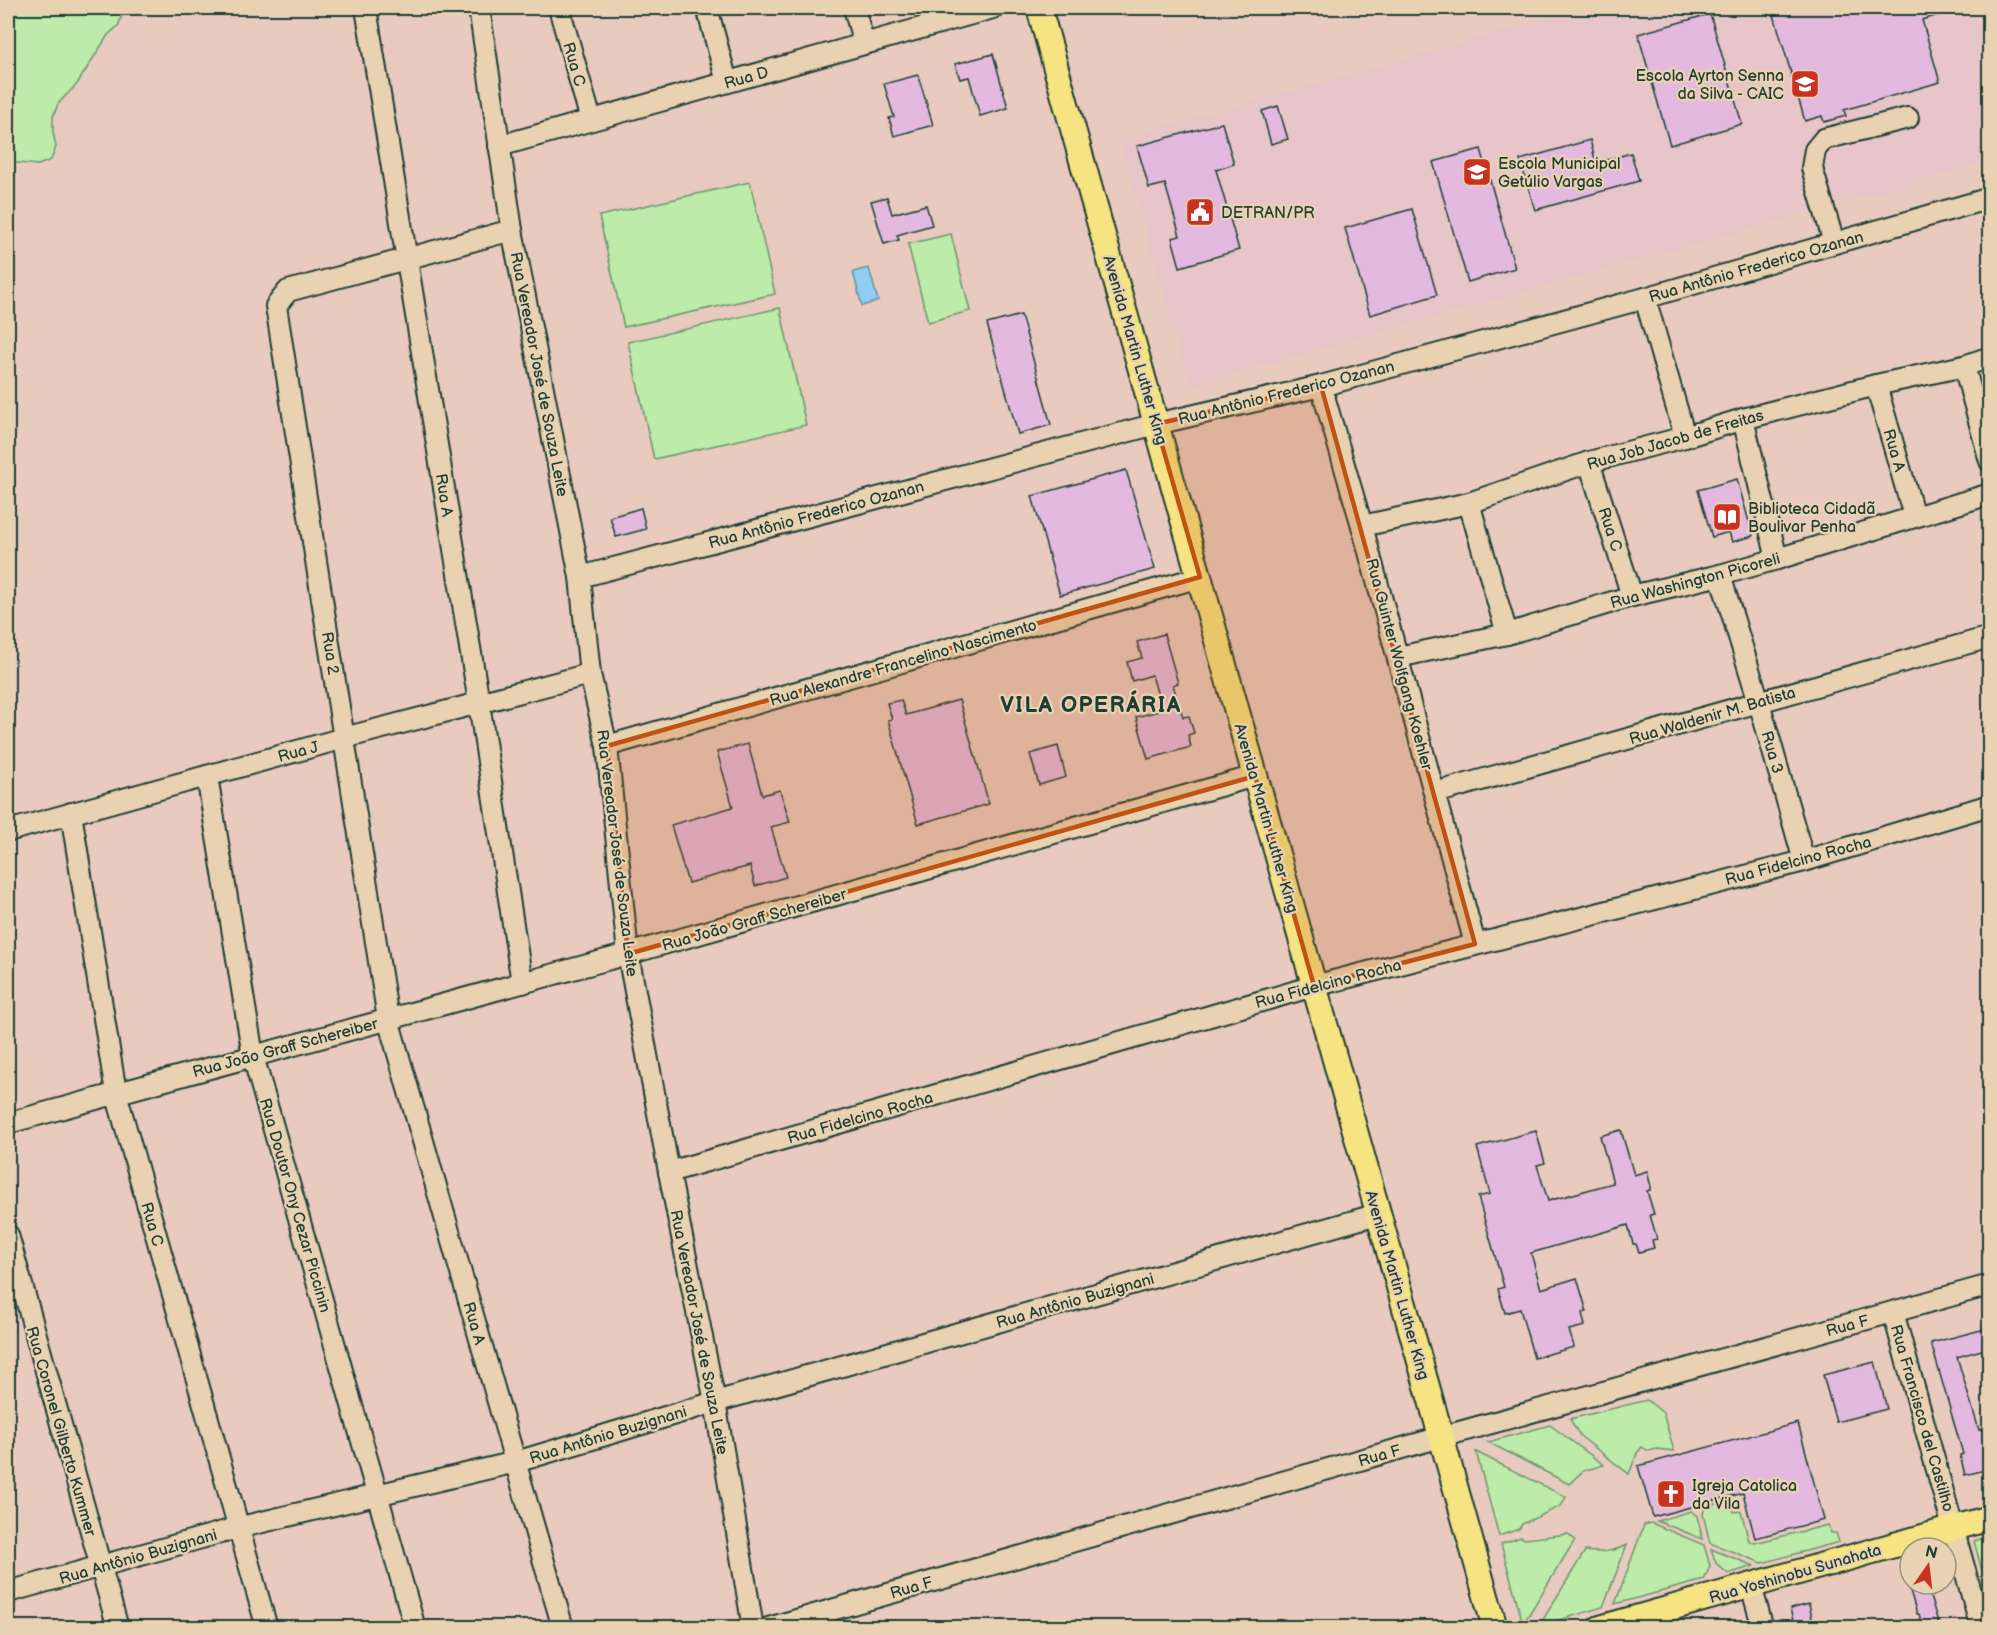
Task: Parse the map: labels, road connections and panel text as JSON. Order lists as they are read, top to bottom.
{
  "streets": {
    "main road": ["Avenida Martin Luther King", "Rua Yoshinobu Sunahata"],
    "street": [
      "Rua C",
      "Rua D",
      "Rua Antônio Frederico Ozanan",
      "Rua Vereador José de Souza Leite",
      "Rua Job Jacob de Freitas",
      "Rua A",
      "Rua Washington Picoreli",
      "Rua 2",
      "Rua Alexandre Francelino Nascimento",
      "Rua Guinter Wolfgang Koehler",
      "Rua Waldenir M. Batista",
      "Rua J",
      "Rua 3",
      "Rua Fidelcino Rocha",
      "Rua João Graff Schereiber",
      "Rua Doutor Ony Cezar Piccinin",
      "Rua Antônio Buzignani",
      "Rua F",
      "Rua Francisco del Castilho",
      "Rua Coronel Gilberto Kummer"
    ]
  },
  "crossings": [
    ["Rua C", "Rua D"],
    ["Rua C", "Rua Job Jacob de Freitas"],
    ["Rua C", "Rua Washington Picoreli"],
    ["Rua C", "Rua J"],
    ["Rua C", "Rua João Graff Schereiber"],
    ["Rua C", "Rua Antônio Buzignani"],
    ["Rua D", "Rua Vereador José de Souza Leite"],
    ["Rua Antônio Frederico Ozanan", "Avenida Martin Luther King"],
    ["Rua Antônio Frederico Ozanan", "Rua Vereador José de Souza Leite"],
    ["Rua Antônio Frederico Ozanan", "Rua Guinter Wolfgang Koehler"],
    ["Avenida Martin Luther King", "Rua Alexandre Francelino Nascimento"],
    ["Avenida Martin Luther King", "Rua Fidelcino Rocha"],
    ["Avenida Martin Luther King", "Rua João Graff Schereiber"],
    ["Avenida Martin Luther King", "Rua Antônio Buzignani"],
    ["Avenida Martin Luther King", "Rua F"],
    ["Rua Vereador José de Souza Leite", "Rua Alexandre Francelino Nascimento"],
    ["Rua Vereador José de Souza Leite", "Rua J"],
    ["Rua Vereador José de Souza Leite", "Rua Fidelcino Rocha"],
    ["Rua Vereador José de Souza Leite", "Rua João Graff Schereiber"],
    ["Rua Vereador José de Souza Leite", "Rua Antônio Buzignani"],
    ["Rua Job Jacob de Freitas", "Rua A"],
    ["Rua Job Jacob de Freitas", "Rua Guinter Wolfgang Koehler"],
    ["Rua A", "Rua Washington Picoreli"],
    ["Rua A", "Rua 2"],
    ["Rua A", "Rua J"],
    ["Rua A", "Rua João Graff Schereiber"],
    ["Rua A", "Rua Antônio Buzignani"],
    ["Rua Washington Picoreli", "Rua Guinter Wolfgang Koehler"],
    ["Rua Washington Picoreli", "Rua 3"],
    ["Rua 2", "Rua J"],
    ["Rua 2", "Rua João Graff Schereiber"],
    ["Rua Guinter Wolfgang Koehler", "Rua Waldenir M. Batista"],
    ["Rua Guinter Wolfgang Koehler", "Rua Fidelcino Rocha"],
    ["Rua Waldenir M. Batista", "Rua 3"],
    ["Rua J", "Rua Doutor Ony Cezar Piccinin"],
    ["Rua 3", "Rua Fidelcino Rocha"],
    ["Rua João Graff Schereiber", "Rua Doutor Ony Cezar Piccinin"],
    ["Rua Doutor Ony Cezar Piccinin", "Rua Antônio Buzignani"],
    ["Rua Antônio Buzignani", "Rua Coronel Gilberto Kummer"],
    ["Rua F", "Rua Francisco del Castilho"],
    ["Rua Francisco del Castilho", "Rua Yoshinobu Sunahata"]
  ],
  "districts": ["VILA OPERÁRIA"],
  "places": {
    "school or university": ["Escola Ayrton Senna da Silva - CAIC", "Escola Municipal Getúlio Vargas"],
    "public building": ["DETRAN/PR"],
    "library": ["Biblioteca Cidadã Boulivar Penha"],
    "church": ["Igreja Catolica da Vila"]
  },
  "north": "top"
}
